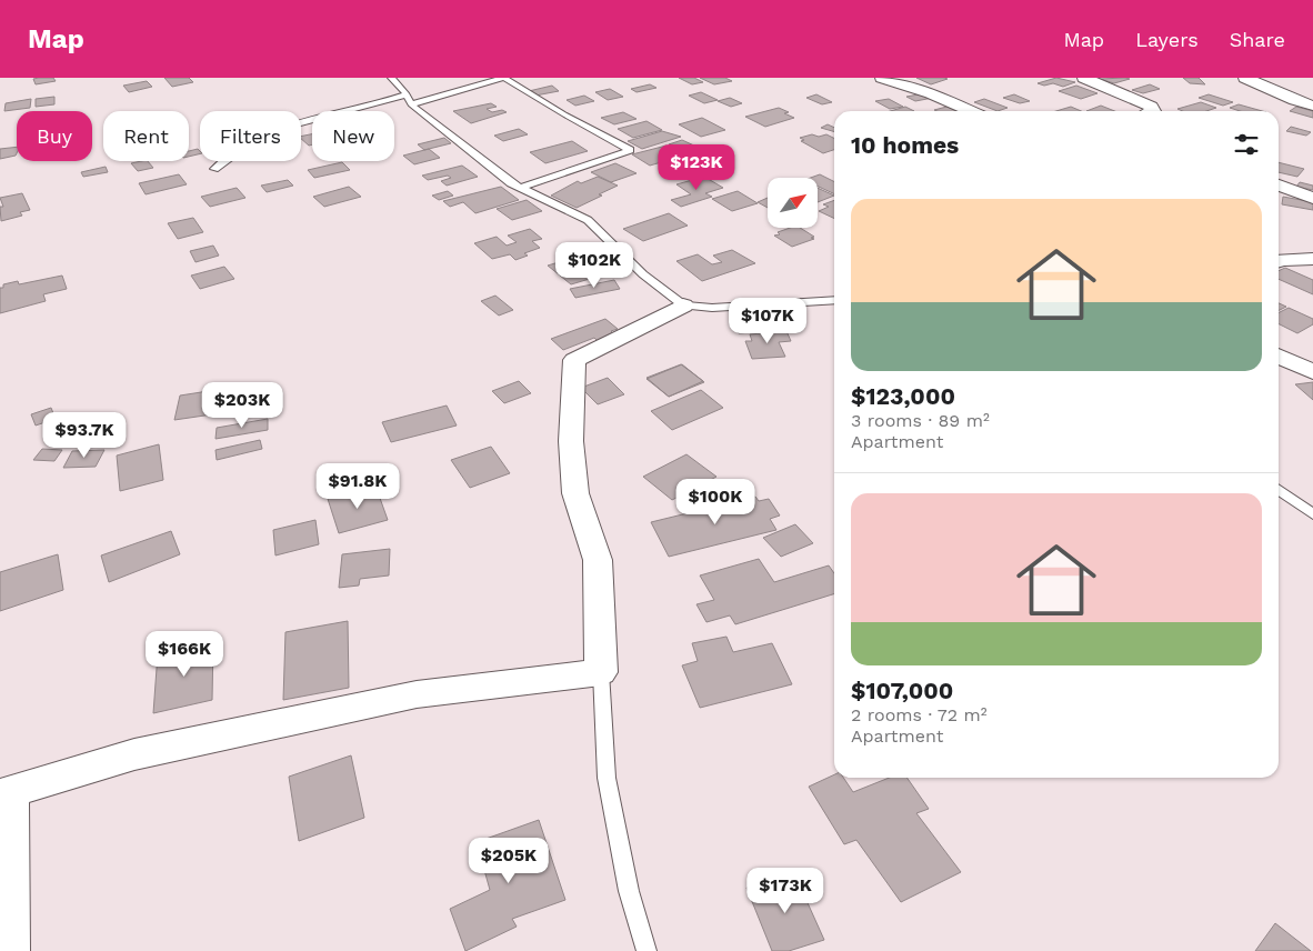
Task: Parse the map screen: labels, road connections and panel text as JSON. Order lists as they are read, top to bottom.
{
  "north": "top right",
  "page": {
    "header": "Map",
    "nav": ["Map", "Layers", "Share"],
    "chip": [
      "Buy",
      "Rent",
      "Filters",
      "New"
    ],
    "heading": "10 homes",
    "price": [
      "$123K",
      "$102K",
      "$107K",
      "$203K",
      "$93.7K",
      "$91.8K",
      "$100K",
      "$166K",
      "$205K",
      "$173K"
    ],
    "list": [
      {
        "name": "$123,000",
        "note": "3 rooms · 89 m² · Apartment"
      },
      {
        "name": "$107,000",
        "note": "2 rooms · 72 m² · Apartment"
      }
    ]
  }
}
